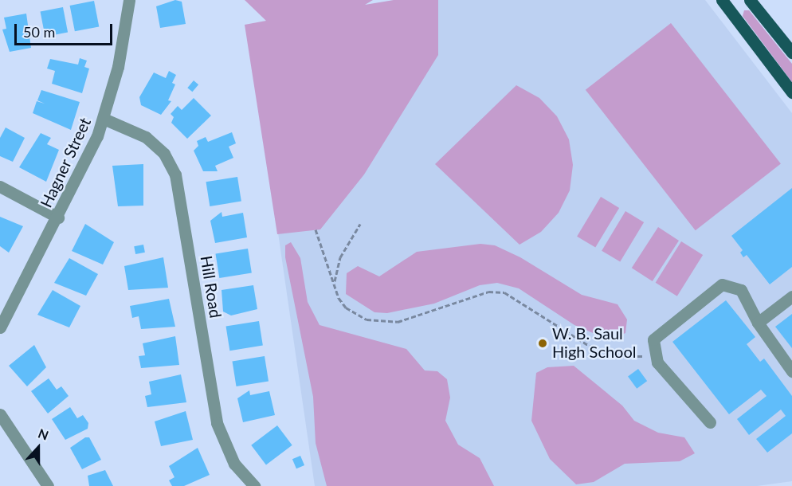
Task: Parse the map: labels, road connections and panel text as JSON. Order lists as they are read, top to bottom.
{
  "streets": {
    "street": ["Hagner Street", "Hill Road"]
  },
  "crossings": [
    ["Hagner Street", "Hill Road"]
  ],
  "places": ["W. B. Saul High School"],
  "scale_bar": "50 m",
  "north": "top"
}
